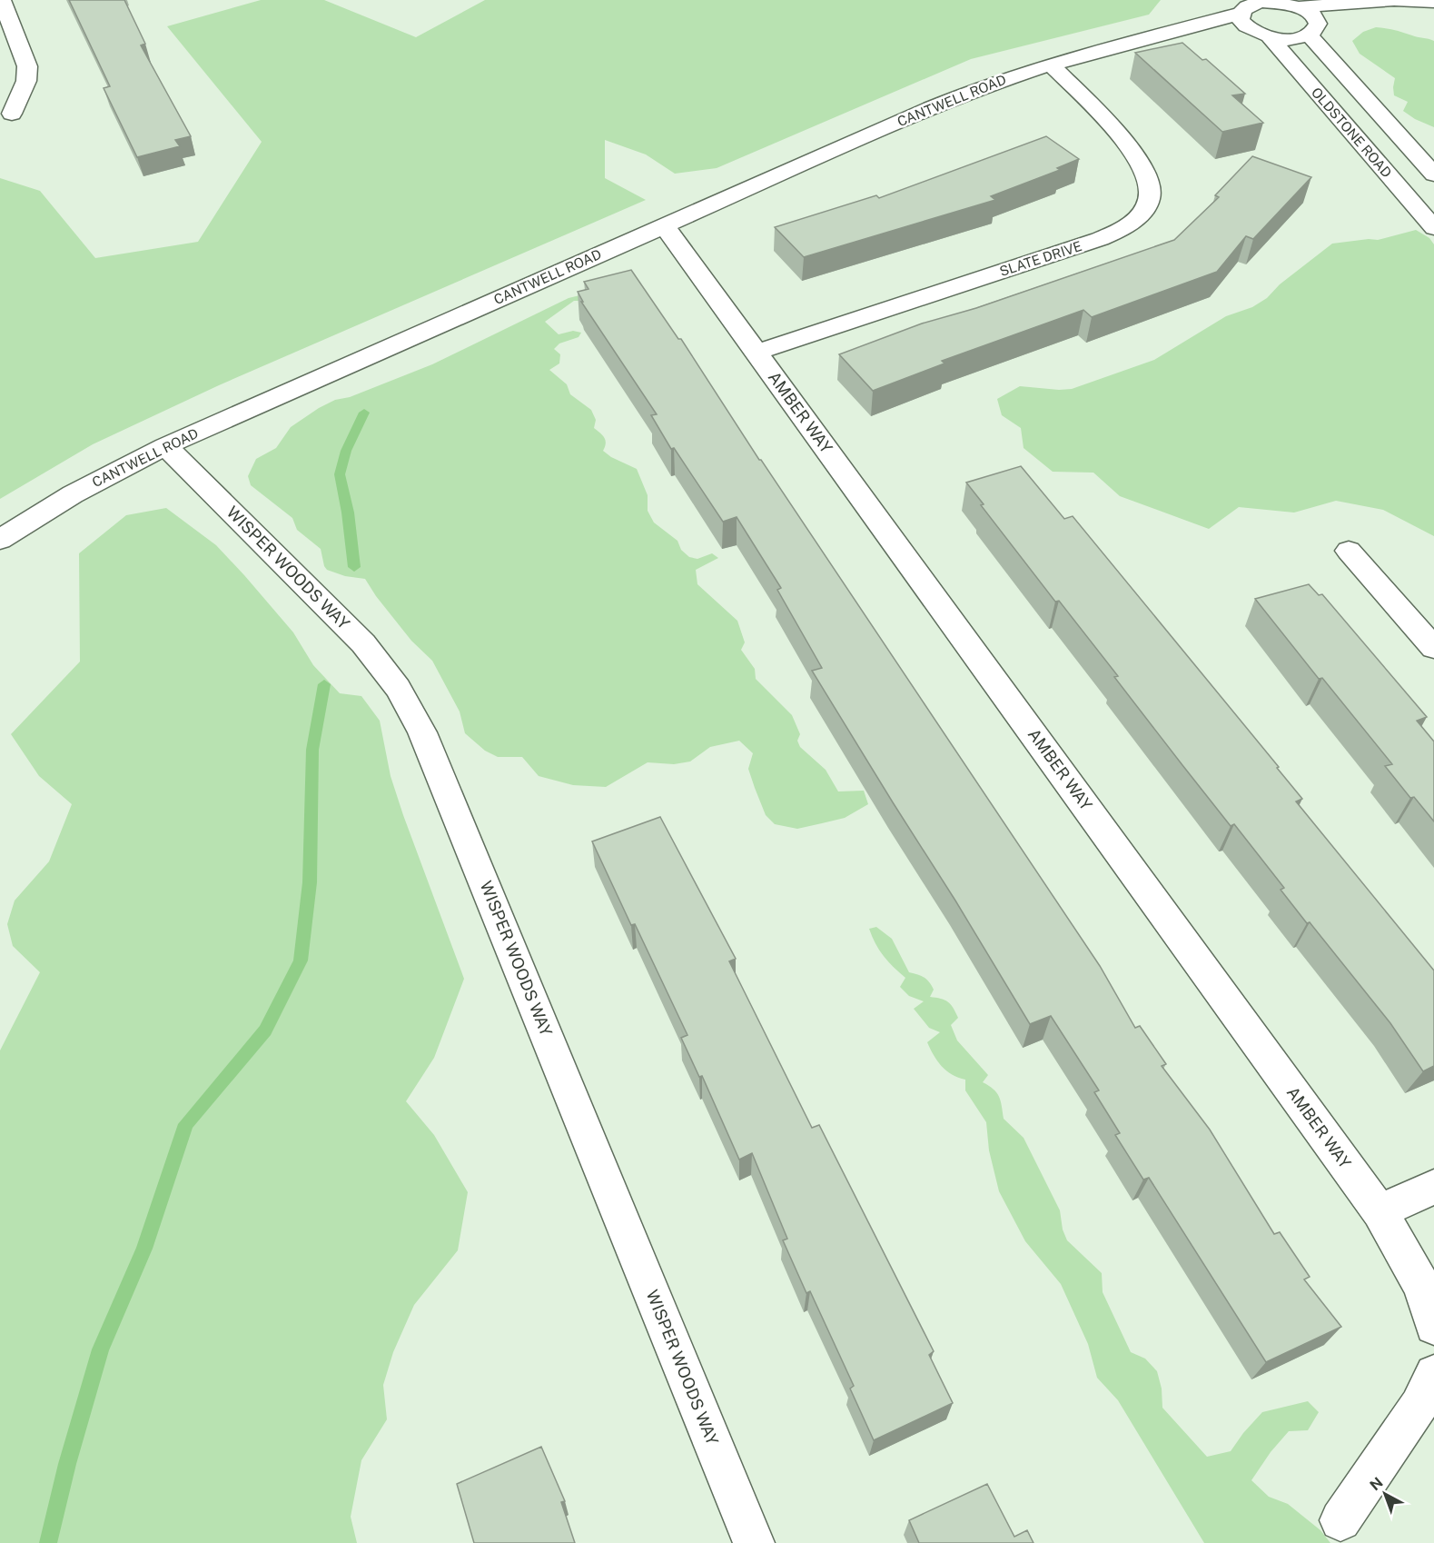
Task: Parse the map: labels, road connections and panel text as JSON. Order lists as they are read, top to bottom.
{
  "streets": {
    "street": [
      "CANTWELL ROAD",
      "OLDSTONE ROAD",
      "SLATE DRIVE",
      "AMBER WAY",
      "WISPER WOODS WAY"
    ]
  },
  "crossings": [
    ["CANTWELL ROAD", "OLDSTONE ROAD"],
    ["CANTWELL ROAD", "SLATE DRIVE"],
    ["CANTWELL ROAD", "AMBER WAY"],
    ["CANTWELL ROAD", "WISPER WOODS WAY"],
    ["SLATE DRIVE", "AMBER WAY"]
  ],
  "north": "top left"
}
